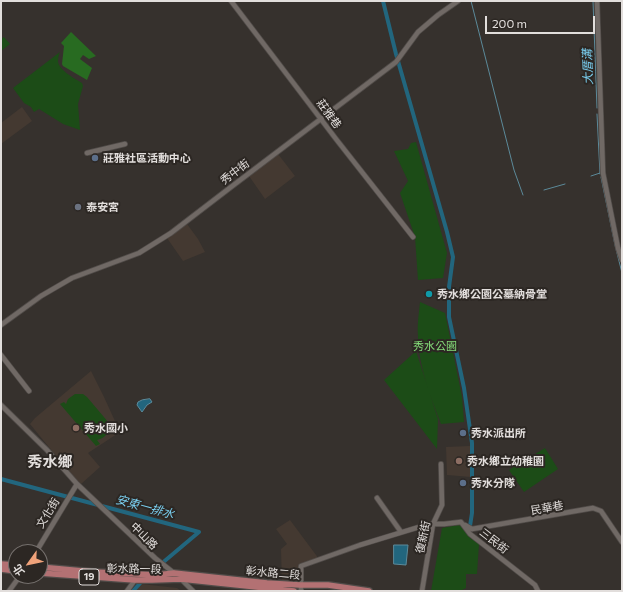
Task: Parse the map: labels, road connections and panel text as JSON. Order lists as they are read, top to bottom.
{
  "streets": {
    "main road": ["彰水路一段", "彰水路二段", "19"],
    "street": [
      "莊雅巷",
      "秀中街",
      "民華巷",
      "文化街",
      "中山路",
      "復新街",
      "三民街"
    ]
  },
  "crossings": [
    ["莊雅巷", "秀中街"],
    ["民華巷", "三民街"],
    ["文化街", "中山路"],
    ["中山路", "彰水路一段"],
    ["中山路", "彰水路二段"],
    ["彰水路一段", "彰水路二段"]
  ],
  "districts": ["秀水鄉"],
  "water": ["大厝溝", "安東一排水"],
  "parks": ["秀水公園"],
  "places": [
    "莊雅社區活動中心",
    "泰安宮",
    "秀水鄉公園公墓納骨堂",
    "秀水國小",
    "秀水派出所",
    "秀水鄉立幼稚園",
    "秀水分隊"
  ],
  "scale_bar": "200 m",
  "north": "bottom left"
}
